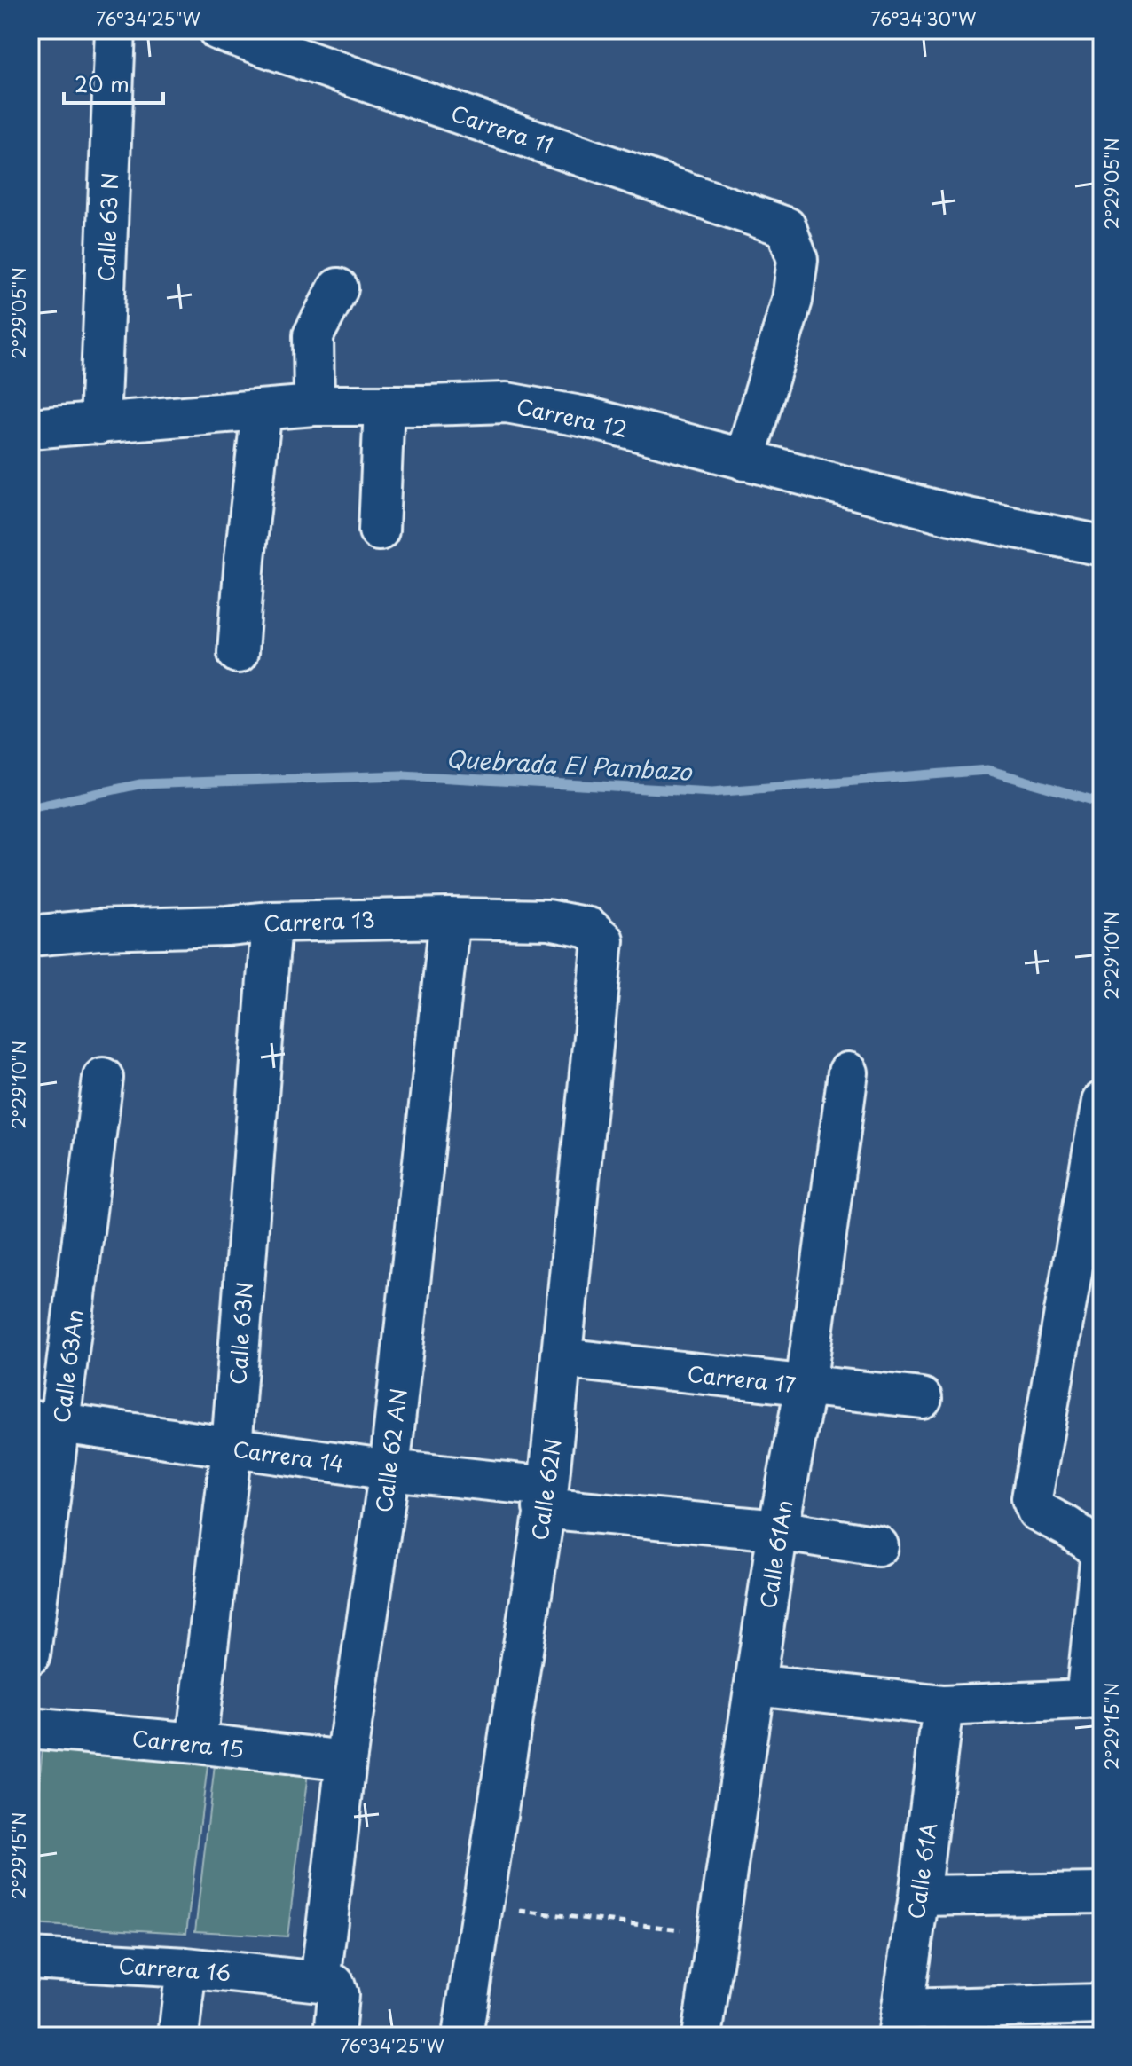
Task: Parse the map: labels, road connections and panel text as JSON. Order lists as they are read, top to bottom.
{
  "streets": {
    "street": [
      "Carrera 11",
      "Calle 63 N",
      "Carrera 12",
      "Carrera 13",
      "Calle 63N",
      "Calle 63An",
      "Carrera 17",
      "Calle 62 AN",
      "Carrera 14",
      "Calle 62N",
      "Calle 61An",
      "Carrera 15",
      "Calle 61A",
      "Carrera 16"
    ]
  },
  "crossings": [
    ["Carrera 11", "Carrera 12"],
    ["Calle 63 N", "Carrera 12"],
    ["Carrera 13", "Calle 63N"],
    ["Carrera 13", "Calle 62 AN"],
    ["Carrera 13", "Calle 62N"],
    ["Calle 63N", "Carrera 14"],
    ["Calle 63N", "Carrera 15"],
    ["Calle 63An", "Carrera 14"],
    ["Carrera 17", "Calle 62N"],
    ["Carrera 17", "Calle 61An"],
    ["Calle 62 AN", "Carrera 14"],
    ["Calle 62 AN", "Carrera 15"],
    ["Calle 62 AN", "Carrera 16"],
    ["Carrera 14", "Calle 62N"]
  ],
  "water": ["Quebrada El Pambazo"],
  "scale_bar": "20 m",
  "coordinates": [
    "76°34'25\"W",
    "76°34'30\"W",
    "2°29'05\"N",
    "2°29'10\"N",
    "2°29'15\"N"
  ]
}
